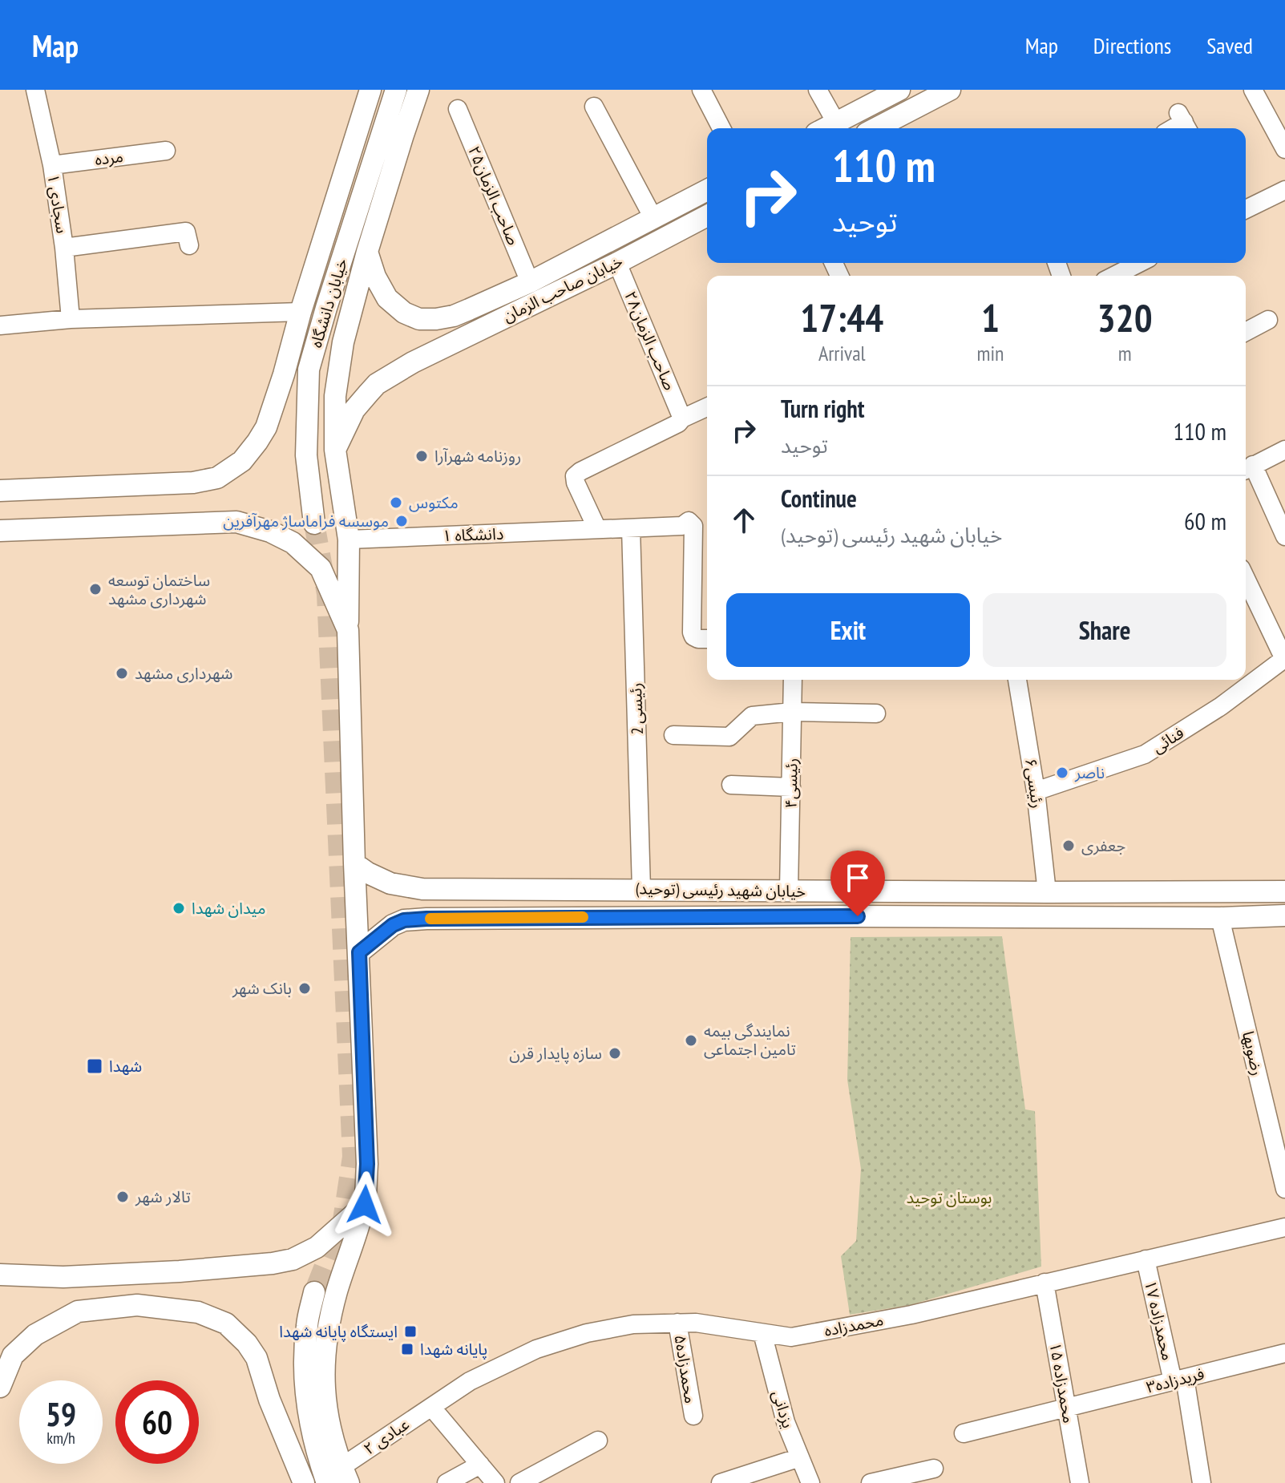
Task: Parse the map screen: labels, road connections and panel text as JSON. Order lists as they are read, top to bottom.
{
  "streets": {
    "main road": ["خیابان صاحب الزمان", "خیابان دانشگاه", "خیابان شهید رئیسی (توحید)"],
    "street": [
      "مرده",
      "صاحب الزمان۲۵",
      "سجادی ۱",
      "صاحب الزمان۲۸",
      "دانشگاه ۱",
      "رئیسی 2",
      "فنائی",
      "رئیسی۴",
      "رئیسی۶",
      "رضویها",
      "محمدزاده ۱۷",
      "محمدزاده",
      "محمدزاده۵",
      "فریدزاده۳",
      "محمدزاده ۱۵",
      "یزدانی",
      "عبادی ۲"
    ]
  },
  "crossings": [
    ["مرده", "سجادی ۱"],
    ["خیابان صاحب الزمان", "صاحب الزمان۲۸"],
    ["دانشگاه ۱", "رئیسی 2"],
    ["رئیسی 2", "خیابان شهید رئیسی (توحید)"],
    ["فنائی", "رئیسی۶"],
    ["رئیسی۴", "خیابان شهید رئیسی (توحید)"],
    ["رئیسی۶", "خیابان شهید رئیسی (توحید)"],
    ["خیابان شهید رئیسی (توحید)", "رضویها"],
    ["محمدزاده ۱۷", "محمدزاده"],
    ["محمدزاده ۱۷", "فریدزاده۳"],
    ["محمدزاده", "محمدزاده۵"],
    ["محمدزاده", "محمدزاده ۱۵"],
    ["محمدزاده", "یزدانی"],
    ["محمدزاده", "عبادی ۲"],
    ["فریدزاده۳", "محمدزاده ۱۵"]
  ],
  "parks": ["بوستان توحید"],
  "places": {
    "other": [
      "روزنامه شهرآرا",
      "مکتوس",
      "موسسه فراماساژ مهرآفرین",
      "ساختمان توسعه شهرداری مشهد",
      "شهرداری مشهد",
      "ناصر",
      "جعفری",
      "میدان شهدا",
      "بانک شهر",
      "نمایندگی بیمه تامین اجتماعی",
      "سازه پایدار قرن",
      "تالار شهر"
    ],
    "transit": ["شهدا", "ایستگاه پایانه شهدا", "پایانه شهدا"]
  },
  "page": {
    "header": "Map",
    "nav": ["Map", "Directions", "Saved"],
    "turn": ["110 m", "توحید"],
    "eta": [
      "17:44",
      "Arrival",
      "1",
      "min",
      "320",
      "m"
    ],
    "list": [
      {
        "name": "Turn right",
        "note": "توحید",
        "value": "110 m"
      },
      {
        "name": "Continue",
        "note": "خیابان شهید رئیسی (توحید)",
        "value": "60 m"
      }
    ],
    "buttons": ["Exit", "Share"],
    "speed": "59 km/h",
    "limit": "60"
  }
}
